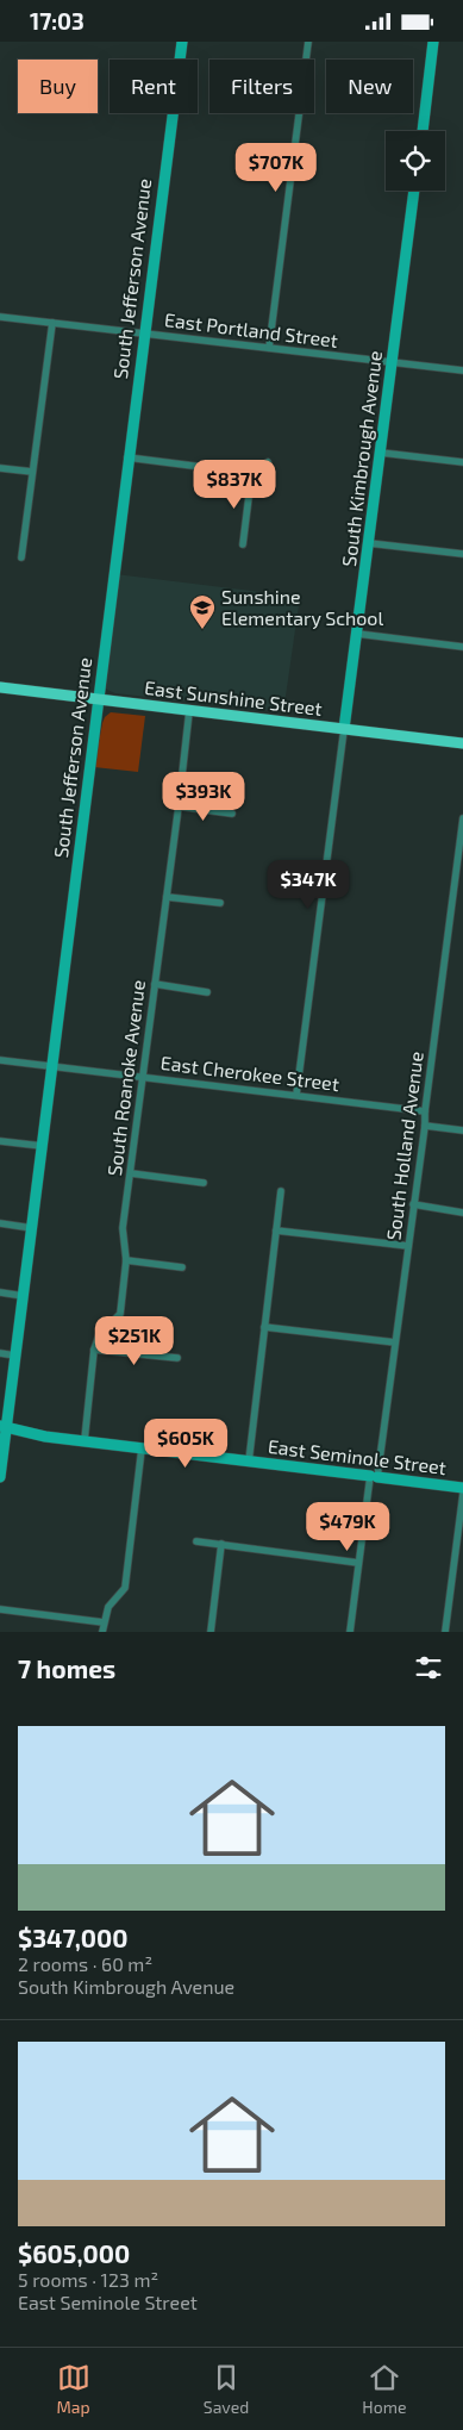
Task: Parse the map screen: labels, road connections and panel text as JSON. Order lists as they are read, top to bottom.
{
  "streets": {
    "main road": [
      "South Jefferson Avenue",
      "South Kimbrough Avenue",
      "East Sunshine Street",
      "East Seminole Street"
    ],
    "street": [
      "East Portland Street",
      "East Cherokee Street",
      "South Roanoke Avenue",
      "South Holland Avenue"
    ]
  },
  "crossings": [
    ["South Jefferson Avenue", "East Portland Street"],
    ["South Jefferson Avenue", "East Sunshine Street"],
    ["South Jefferson Avenue", "East Cherokee Street"],
    ["South Jefferson Avenue", "East Seminole Street"],
    ["East Portland Street", "South Kimbrough Avenue"],
    ["South Kimbrough Avenue", "East Sunshine Street"],
    ["South Kimbrough Avenue", "East Cherokee Street"],
    ["East Sunshine Street", "South Roanoke Avenue"],
    ["East Cherokee Street", "South Roanoke Avenue"],
    ["East Cherokee Street", "South Holland Avenue"],
    ["South Roanoke Avenue", "East Seminole Street"],
    ["South Holland Avenue", "East Seminole Street"]
  ],
  "places": {
    "school or university": ["Sunshine Elementary School"]
  },
  "page": {
    "status": "17:03",
    "chip": [
      "Buy",
      "Rent",
      "Filters",
      "New"
    ],
    "price": [
      "$707K",
      "$837K",
      "$393K",
      "$347K",
      "$251K",
      "$605K",
      "$479K"
    ],
    "heading": "7 homes",
    "list": [
      {
        "name": "$347,000",
        "note": "2 rooms · 60 m² · South Kimbrough Avenue"
      },
      {
        "name": "$605,000",
        "note": "5 rooms · 123 m² · East Seminole Street"
      }
    ],
    "tabs": ["Map", "Saved", "Home"]
  }
}
